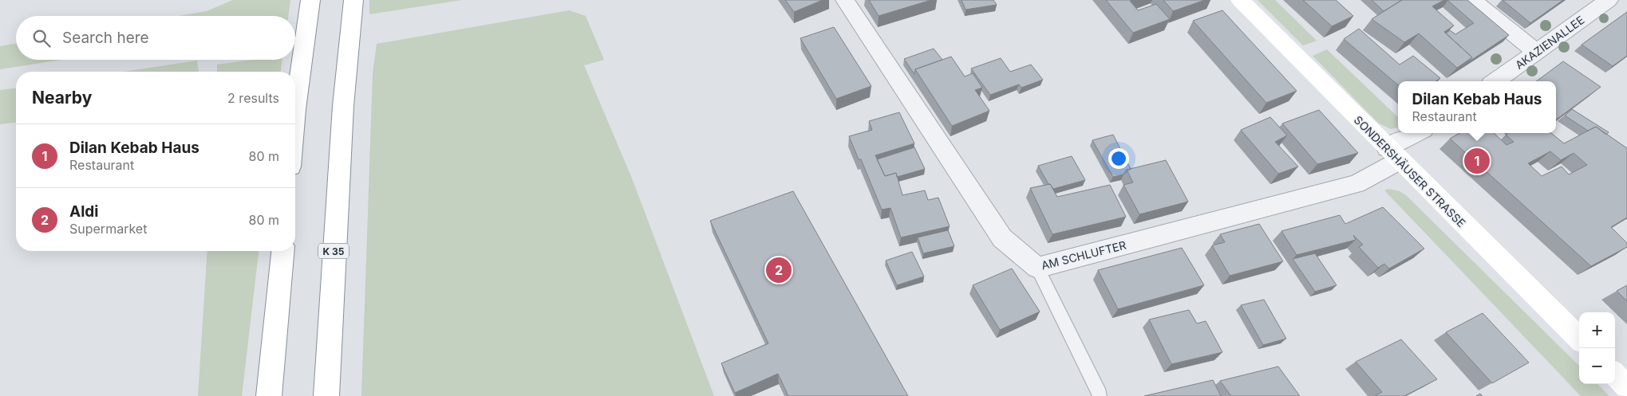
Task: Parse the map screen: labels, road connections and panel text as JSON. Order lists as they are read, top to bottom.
{
  "streets": {
    "main road": ["SONDERSHÄUSER STRASSE", "K 35"],
    "street": ["AKAZIENALLEE", "AM SCHLUFTER"]
  },
  "crossings": [
    ["SONDERSHÄUSER STRASSE", "AM SCHLUFTER"]
  ],
  "page": {
    "search": "Search here",
    "heading": ["Nearby", "2 results"],
    "popup": ["Dilan Kebab Haus", "Restaurant"],
    "list": [
      {
        "mark": "1",
        "name": "Dilan Kebab Haus",
        "note": "Restaurant",
        "value": "80 m"
      },
      {
        "mark": "2",
        "name": "Aldi",
        "note": "Supermarket",
        "value": "80 m"
      }
    ],
    "pins": ["1", "2"],
    "map_buttons": ["+", "−"]
  }
}
